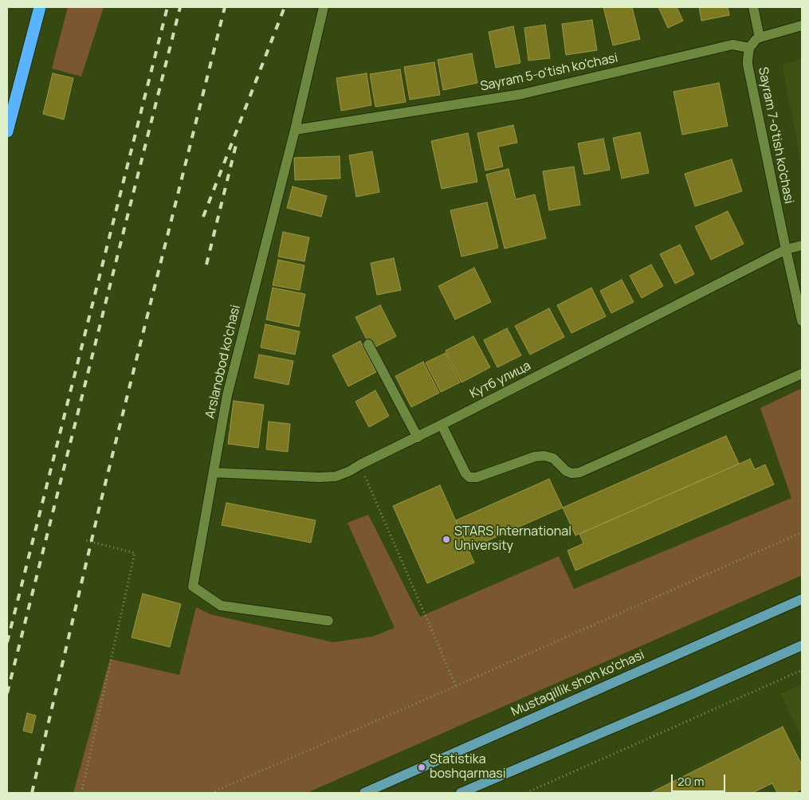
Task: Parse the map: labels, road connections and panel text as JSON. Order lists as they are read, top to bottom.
{
  "streets": {
    "main road": ["Mustaqillik shoh ko'chasi"],
    "street": [
      "Sayram 5-o'tish ko'chasi",
      "Sayram 7-o'tish ko'chasi",
      "Arslanobod ko'chasi",
      "Кутб улица"
    ]
  },
  "crossings": [
    ["Sayram 5-o'tish ko'chasi", "Sayram 7-o'tish ko'chasi"],
    ["Sayram 5-o'tish ko'chasi", "Arslanobod ko'chasi"],
    ["Sayram 7-o'tish ko'chasi", "Кутб улица"],
    ["Arslanobod ko'chasi", "Кутб улица"]
  ],
  "places": ["STARS International University", "Statistika boshqarmasi"],
  "scale_bar": "20 m"
}
